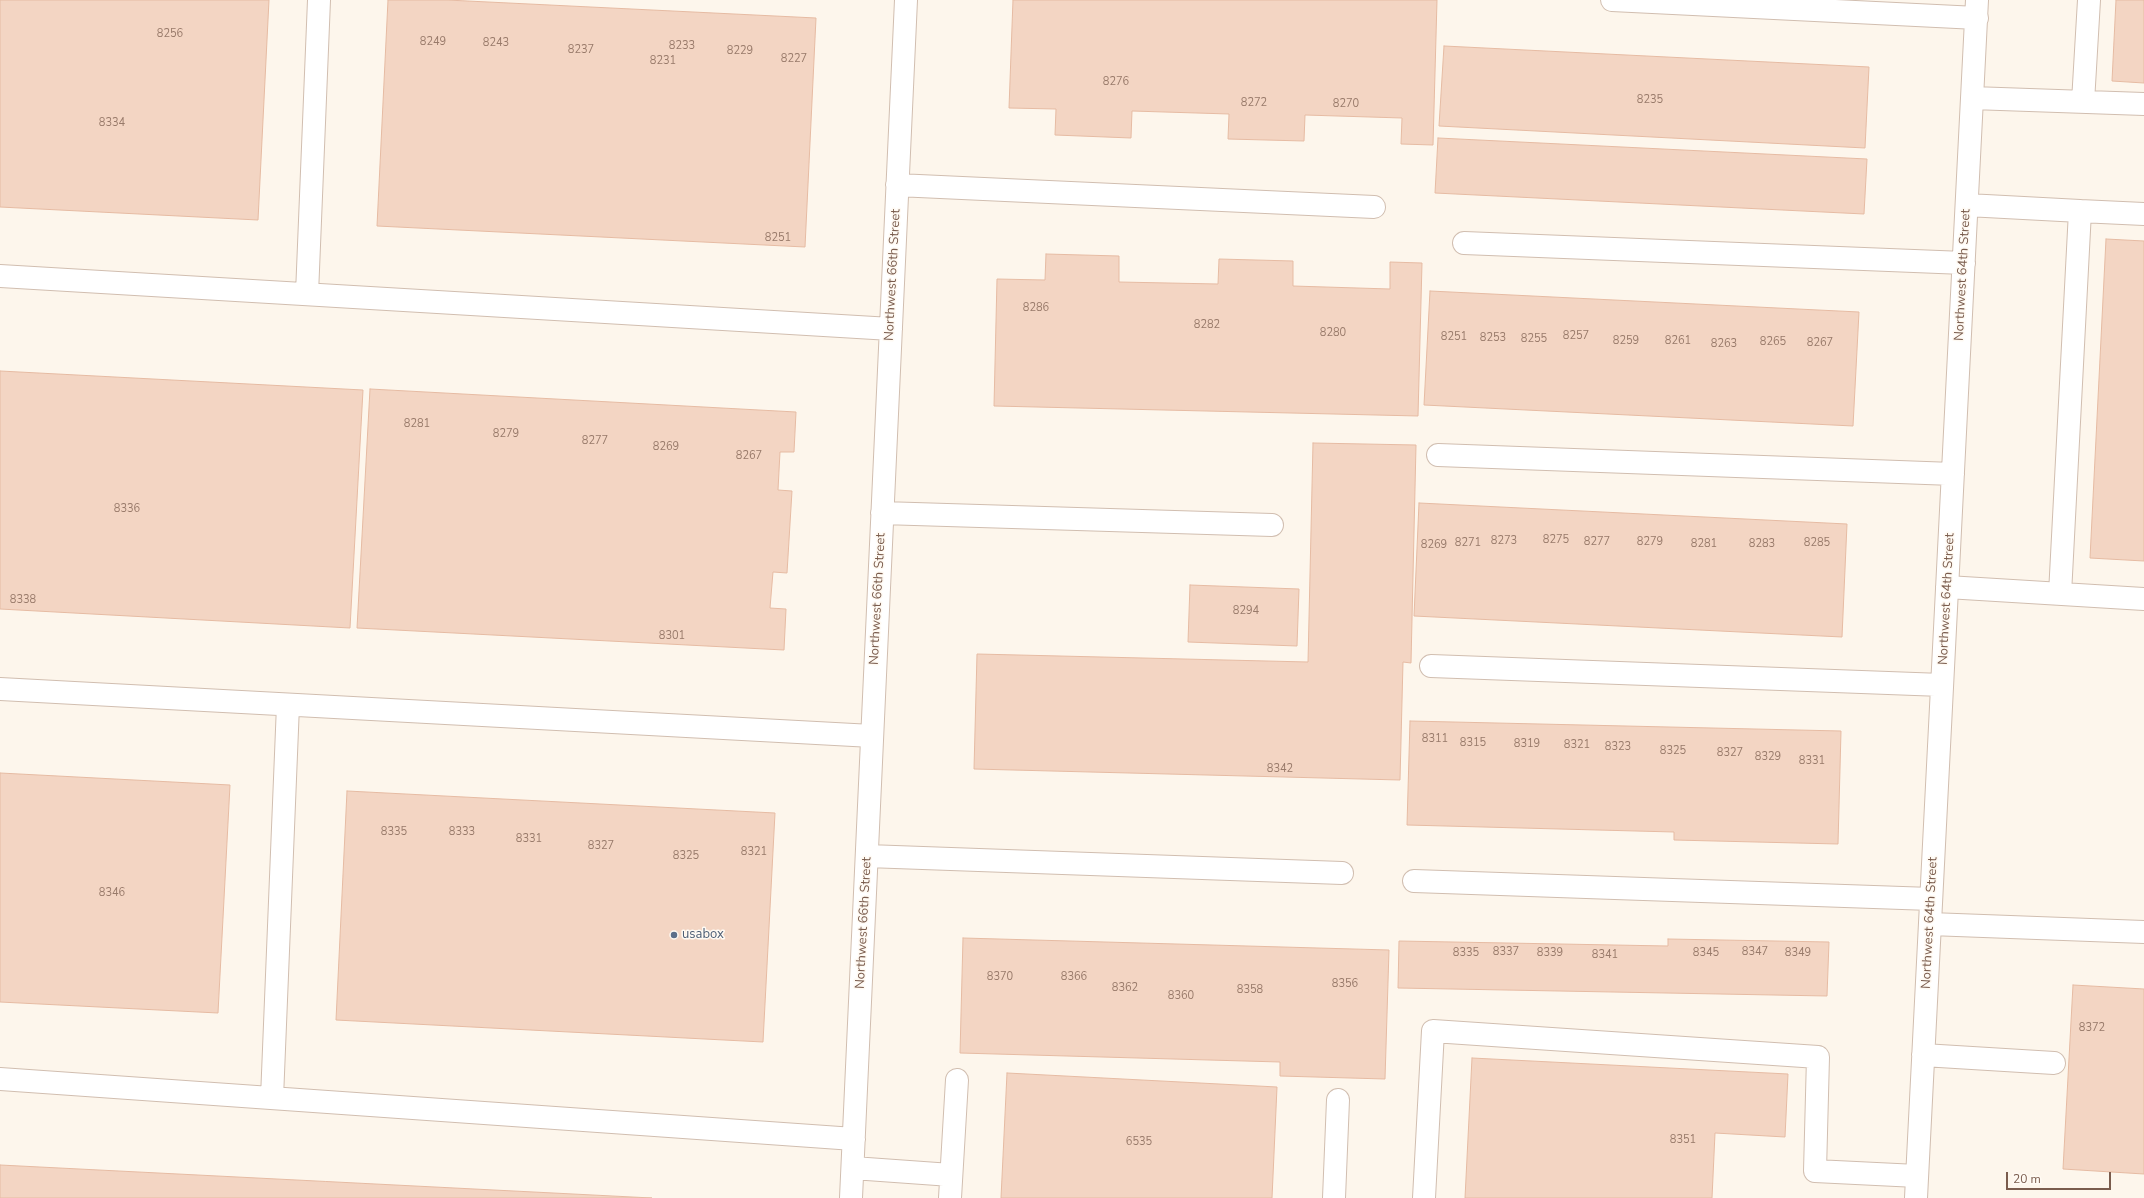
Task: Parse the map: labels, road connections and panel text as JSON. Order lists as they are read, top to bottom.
{
  "streets": {
    "street": ["Northwest 66th Street", "Northwest 64th Street"]
  },
  "places": ["usabox"],
  "house_numbers": [
    "8256",
    "8249",
    "8243",
    "8233",
    "8237",
    "8229",
    "8227",
    "8231",
    "8276",
    "8235",
    "8272",
    "8270",
    "8334",
    "8251",
    "8286",
    "8282",
    "8280",
    "8257",
    "8251",
    "8253",
    "8255",
    "8259",
    "8261",
    "8265",
    "8267",
    "8263",
    "8281",
    "8279",
    "8277",
    "8269",
    "8267",
    "8336",
    "8275",
    "8273",
    "8277",
    "8279",
    "8271",
    "8285",
    "8281",
    "8283",
    "8269",
    "8338",
    "8294",
    "8301",
    "8311",
    "8315",
    "8319",
    "8321",
    "8323",
    "8325",
    "8327",
    "8329",
    "8331",
    "8342",
    "8335",
    "8333",
    "8331",
    "8327",
    "8321",
    "8325",
    "8346",
    "8337",
    "8347",
    "8335",
    "8339",
    "8345",
    "8349",
    "8341",
    "8370",
    "8366",
    "8356",
    "8362",
    "8358",
    "8360",
    "8372",
    "8351",
    "6535"
  ],
  "scale_bar": "20 m"
}
